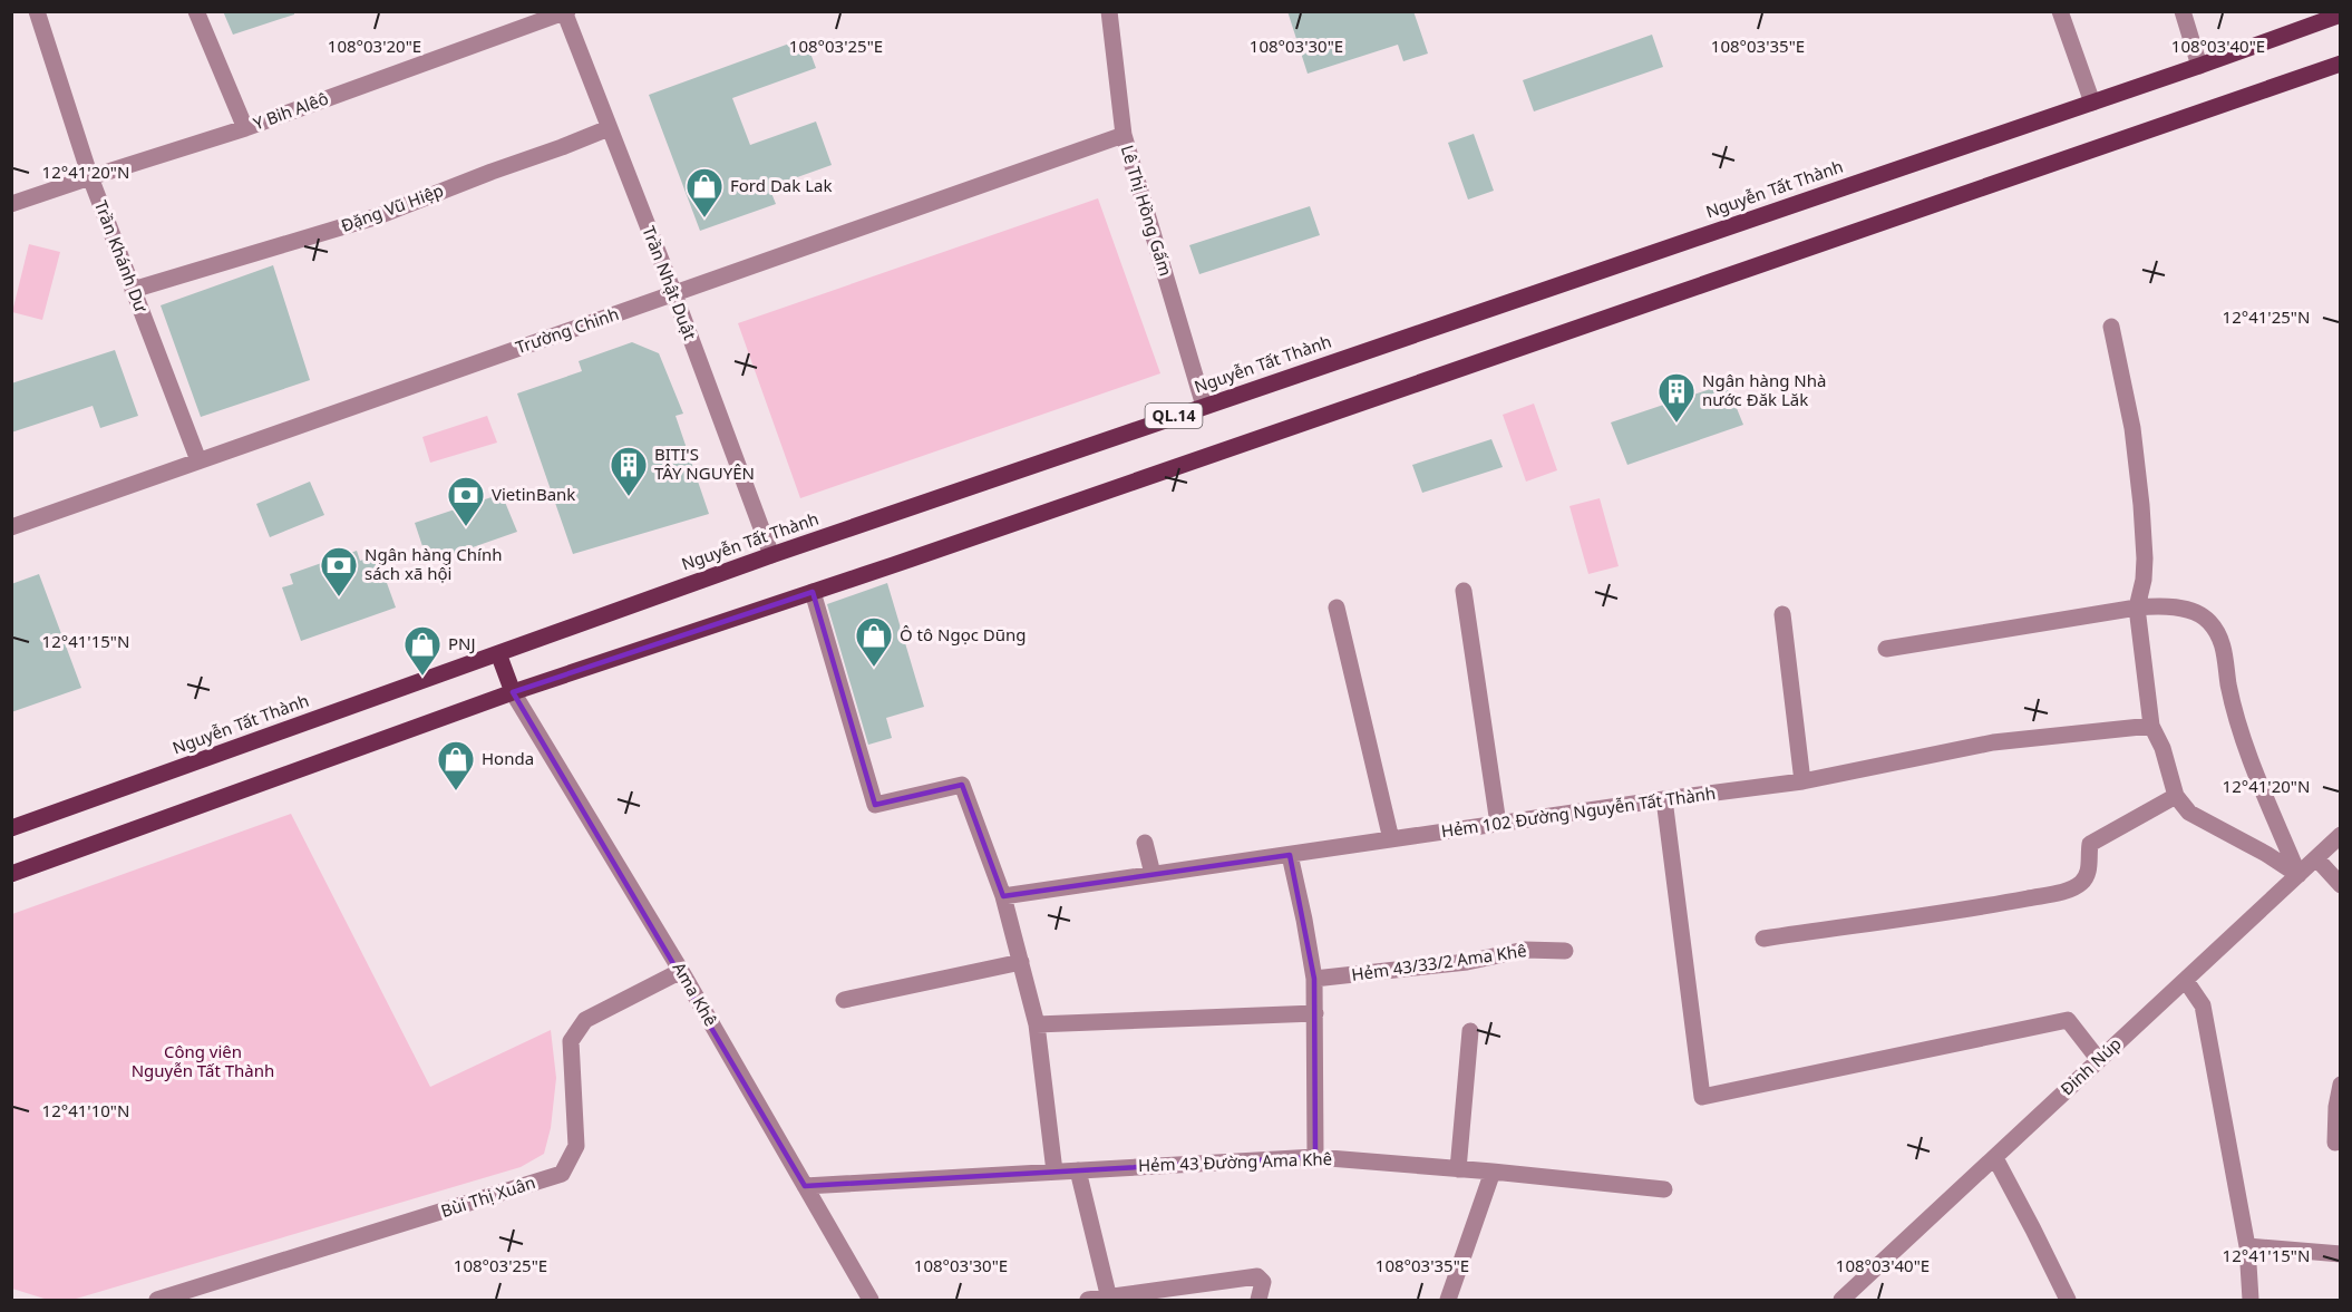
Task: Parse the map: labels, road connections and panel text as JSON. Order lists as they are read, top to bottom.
{
  "streets": {
    "main road": ["Nguyễn Tất Thành", "QL.14"],
    "street": [
      "Y Bih Alêô",
      "Đặng Vũ Hiệp",
      "Lê Thị Hồng Gấm",
      "Trần Khánh Dư",
      "Trần Nhật Duật",
      "Trường Chinh",
      "Hẻm 102 Đường Nguyễn Tất Thành",
      "Hẻm 43/33/2 Ama Khê",
      "Ama Khê",
      "Đinh Núp",
      "Hẻm 43 Đường Ama Khê",
      "Bùi Thị Xuân"
    ]
  },
  "crossings": [
    ["Y Bih Alêô", "Trần Khánh Dư"],
    ["Y Bih Alêô", "Trần Nhật Duật"],
    ["Nguyễn Tất Thành", "Lê Thị Hồng Gấm"],
    ["Nguyễn Tất Thành", "Trần Nhật Duật"],
    ["Đặng Vũ Hiệp", "Trần Khánh Dư"],
    ["Đặng Vũ Hiệp", "Trần Nhật Duật"],
    ["Lê Thị Hồng Gấm", "Trường Chinh"],
    ["Trần Khánh Dư", "Trường Chinh"],
    ["Trần Nhật Duật", "Trường Chinh"],
    ["Ama Khê", "Hẻm 43 Đường Ama Khê"],
    ["Ama Khê", "Bùi Thị Xuân"]
  ],
  "parks": ["Công viên Nguyễn Tất Thành"],
  "places": {
    "shop": [
      "Ford Dak Lak",
      "Ô tô Ngọc Dũng",
      "PNJ",
      "Honda"
    ],
    "building": ["Ngân hàng Nhà nước Đăk Lăk", "BITI'S TÂY NGUYÊN"],
    "bank": ["VietinBank", "Ngân hàng Chính sách xã hội"]
  },
  "coordinates": [
    "108°03'20\"E",
    "108°03'25\"E",
    "108°03'30\"E",
    "108°03'35\"E",
    "108°03'40\"E",
    "12°41'20\"N",
    "12°41'25\"N",
    "12°41'15\"N",
    "12°41'10\"N"
  ]
}
